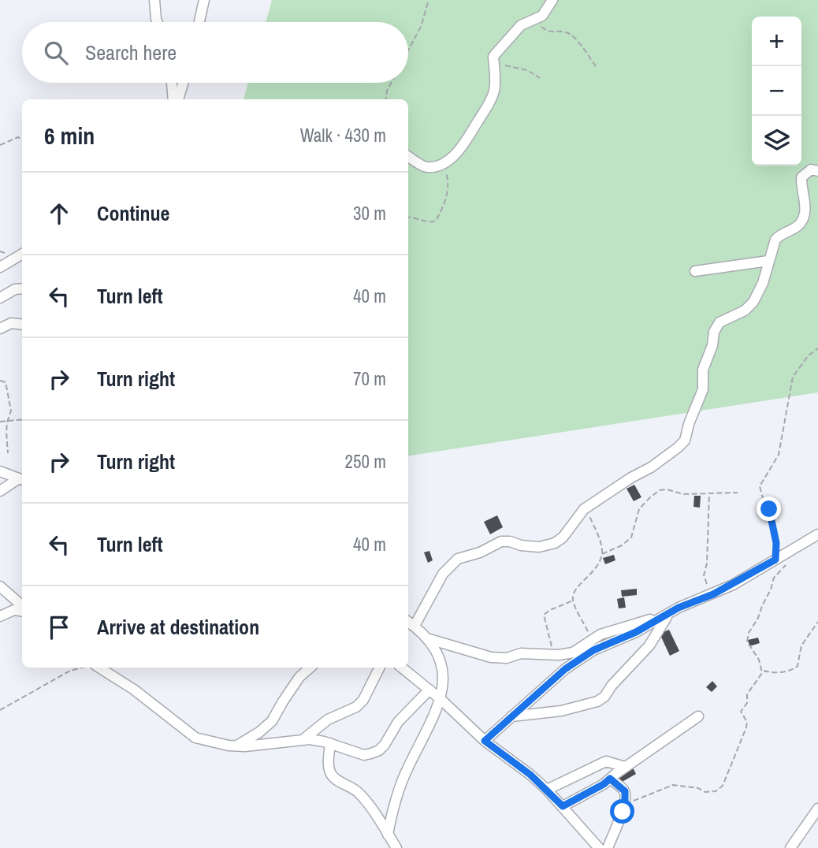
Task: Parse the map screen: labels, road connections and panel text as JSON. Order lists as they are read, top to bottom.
{
  "page": {
    "map_buttons": ["+", "−"],
    "search": "Search here",
    "heading": ["6 min", "Walk · 430 m"],
    "list": [
      ["Continue", "30 m"],
      ["Turn left", "40 m"],
      ["Turn right", "70 m"],
      ["Turn right", "250 m"],
      ["Turn left", "40 m"],
      "Arrive at destination"
    ]
  }
}
